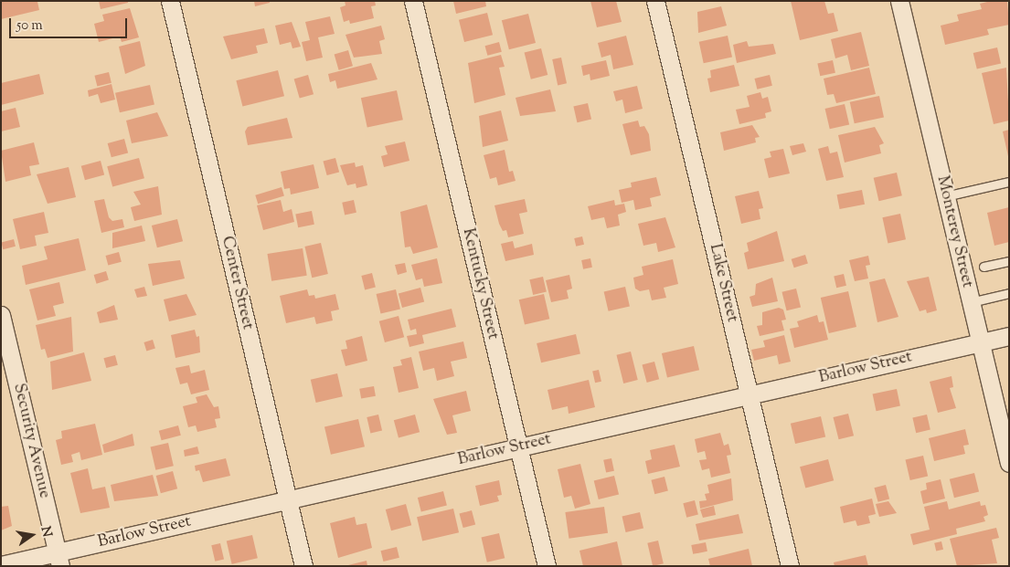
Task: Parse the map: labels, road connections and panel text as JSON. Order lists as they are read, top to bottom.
{
  "streets": {
    "street": [
      "Monterey Street",
      "Center Street",
      "Lake Street",
      "Kentucky Street",
      "Barlow Street",
      "Security Avenue"
    ]
  },
  "crossings": [
    ["Monterey Street", "Barlow Street"],
    ["Center Street", "Barlow Street"],
    ["Lake Street", "Barlow Street"],
    ["Kentucky Street", "Barlow Street"],
    ["Barlow Street", "Security Avenue"]
  ],
  "scale_bar": "50 m",
  "north": "right"
}
